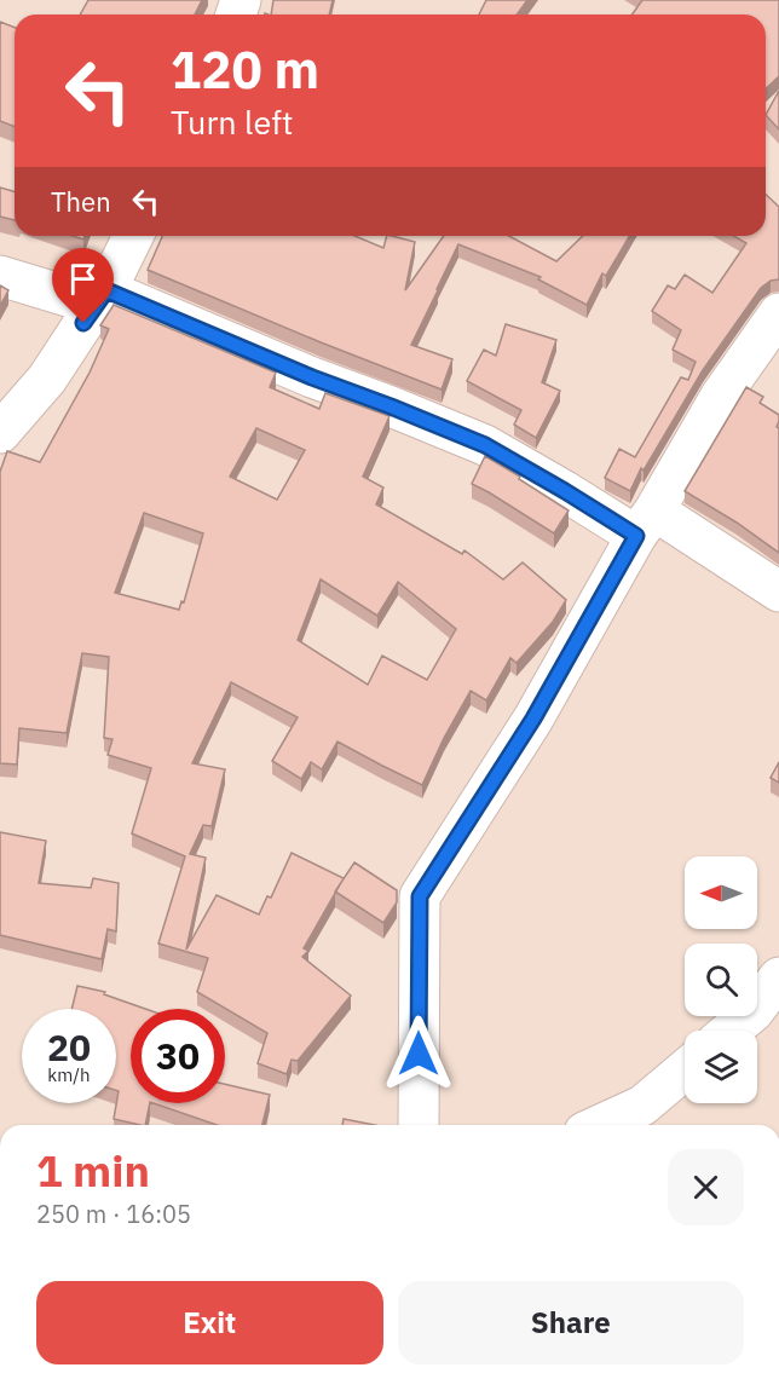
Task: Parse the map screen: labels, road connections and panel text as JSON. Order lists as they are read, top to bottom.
{
  "north": "left",
  "page": {
    "turn": ["120 m", "Turn left"],
    "then": "Then",
    "speed": "20 km/h",
    "limit": "30",
    "heading": ["1 min", "250 m · 16:05"],
    "buttons": ["Exit", "Share"]
  }
}
